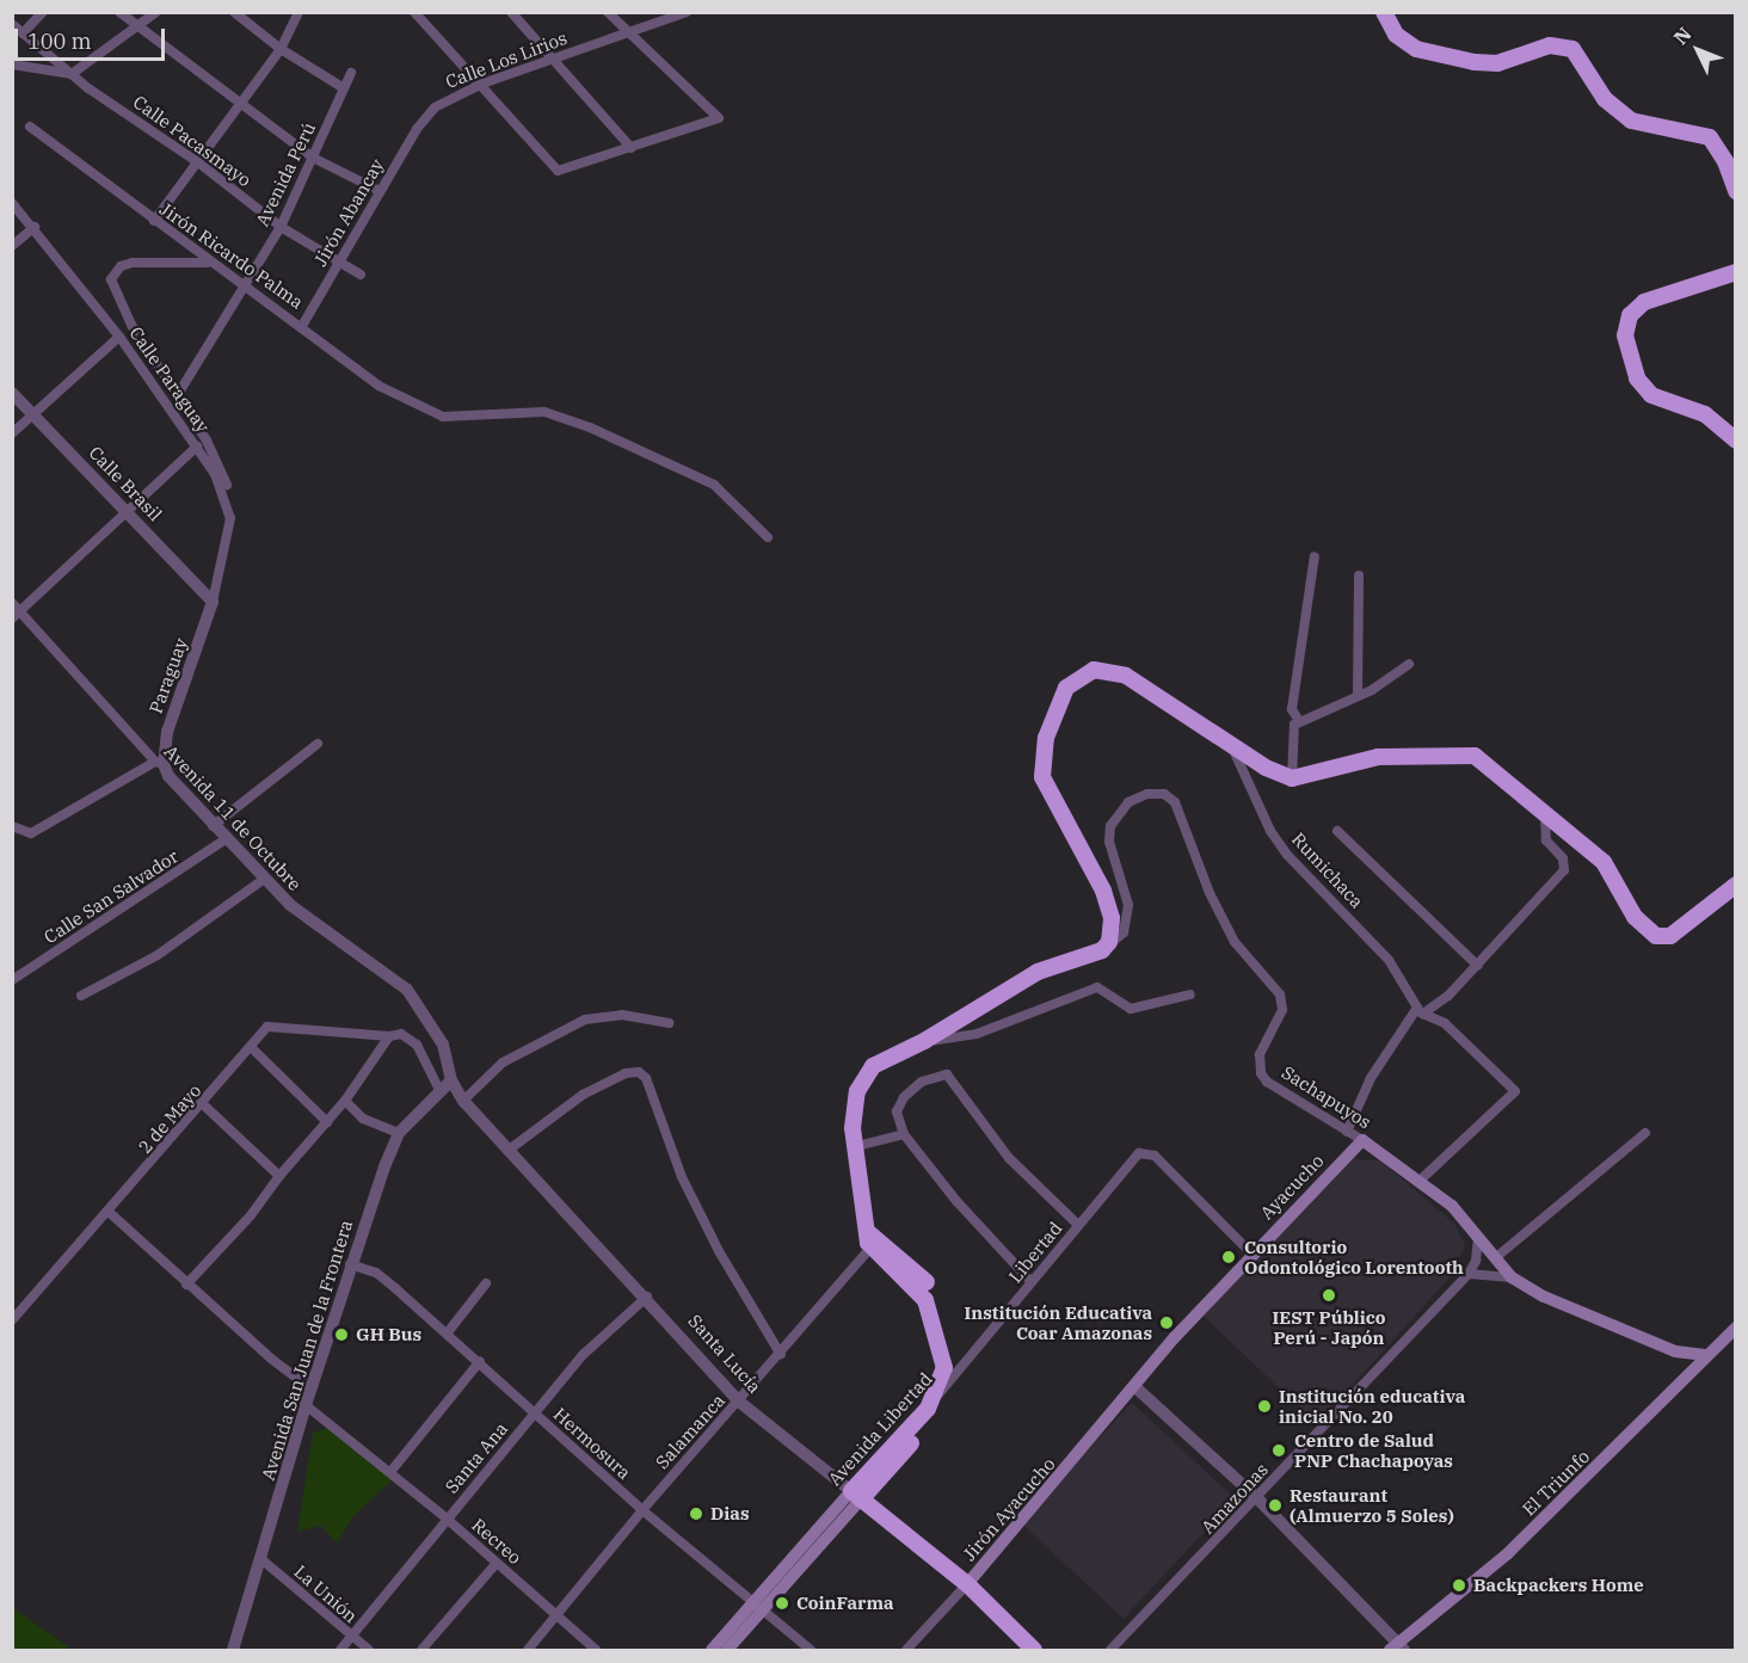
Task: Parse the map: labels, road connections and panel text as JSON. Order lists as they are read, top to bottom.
{
  "streets": {
    "highway": ["Santa Lucía", "Avenida Libertad"],
    "main road": [
      "Sachapuyos",
      "Ayacucho",
      "El Triunfo",
      "Jirón Ayacucho"
    ],
    "street": [
      "Calle Los Lirios",
      "Calle Pacasmayo",
      "Avenida Perú",
      "Jirón Abancay",
      "Jirón Ricardo Palma",
      "Calle Paraguay",
      "Calle Brasil",
      "Paraguay",
      "Avenida 11 de Octubre",
      "Rumichaca",
      "Calle San Salvador",
      "2 de Mayo",
      "Libertad",
      "Avenida San Juan de la Frontera",
      "Salamanca",
      "Hermosura",
      "Santa Ana",
      "Amazonas",
      "Recreo",
      "La Unión"
    ]
  },
  "crossings": [
    ["Calle Los Lirios", "Jirón Abancay"],
    ["Calle Pacasmayo", "Avenida Perú"],
    ["Calle Pacasmayo", "Jirón Abancay"],
    ["Avenida Perú", "Jirón Ricardo Palma"],
    ["Jirón Abancay", "Jirón Ricardo Palma"],
    ["Calle Brasil", "Paraguay"],
    ["Paraguay", "Avenida 11 de Octubre"],
    ["Avenida 11 de Octubre", "Calle San Salvador"],
    ["Avenida 11 de Octubre", "Avenida San Juan de la Frontera"],
    ["Avenida 11 de Octubre", "Santa Lucía"],
    ["Sachapuyos", "Ayacucho"],
    ["Sachapuyos", "El Triunfo"],
    ["Sachapuyos", "Amazonas"],
    ["Ayacucho", "Libertad"],
    ["Ayacucho", "Jirón Ayacucho"],
    ["Libertad", "Avenida Libertad"],
    ["Avenida San Juan de la Frontera", "Santa Lucía"],
    ["Avenida San Juan de la Frontera", "Hermosura"],
    ["Avenida San Juan de la Frontera", "Recreo"],
    ["Avenida San Juan de la Frontera", "La Unión"],
    ["Santa Lucía", "Avenida Libertad"],
    ["Santa Lucía", "Salamanca"],
    ["Santa Lucía", "Santa Ana"],
    ["Santa Lucía", "Jirón Ayacucho"],
    ["Avenida Libertad", "Hermosura"],
    ["Salamanca", "Hermosura"],
    ["Salamanca", "Recreo"],
    ["Hermosura", "Santa Ana"],
    ["Santa Ana", "Recreo"],
    ["Santa Ana", "La Unión"]
  ],
  "places": [
    "Consultorio Odontológico Lorentooth",
    "IEST Público Perú - Japón",
    "Institución Educativa Coar Amazonas",
    "GH Bus",
    "Institución educativa inicial No. 20",
    "Centro de Salud PNP Chachapoyas",
    "Restaurant (Almuerzo 5 Soles)",
    "Dias",
    "Backpackers Home",
    "CoinFarma"
  ],
  "scale_bar": "100 m",
  "north": "top left"
}
